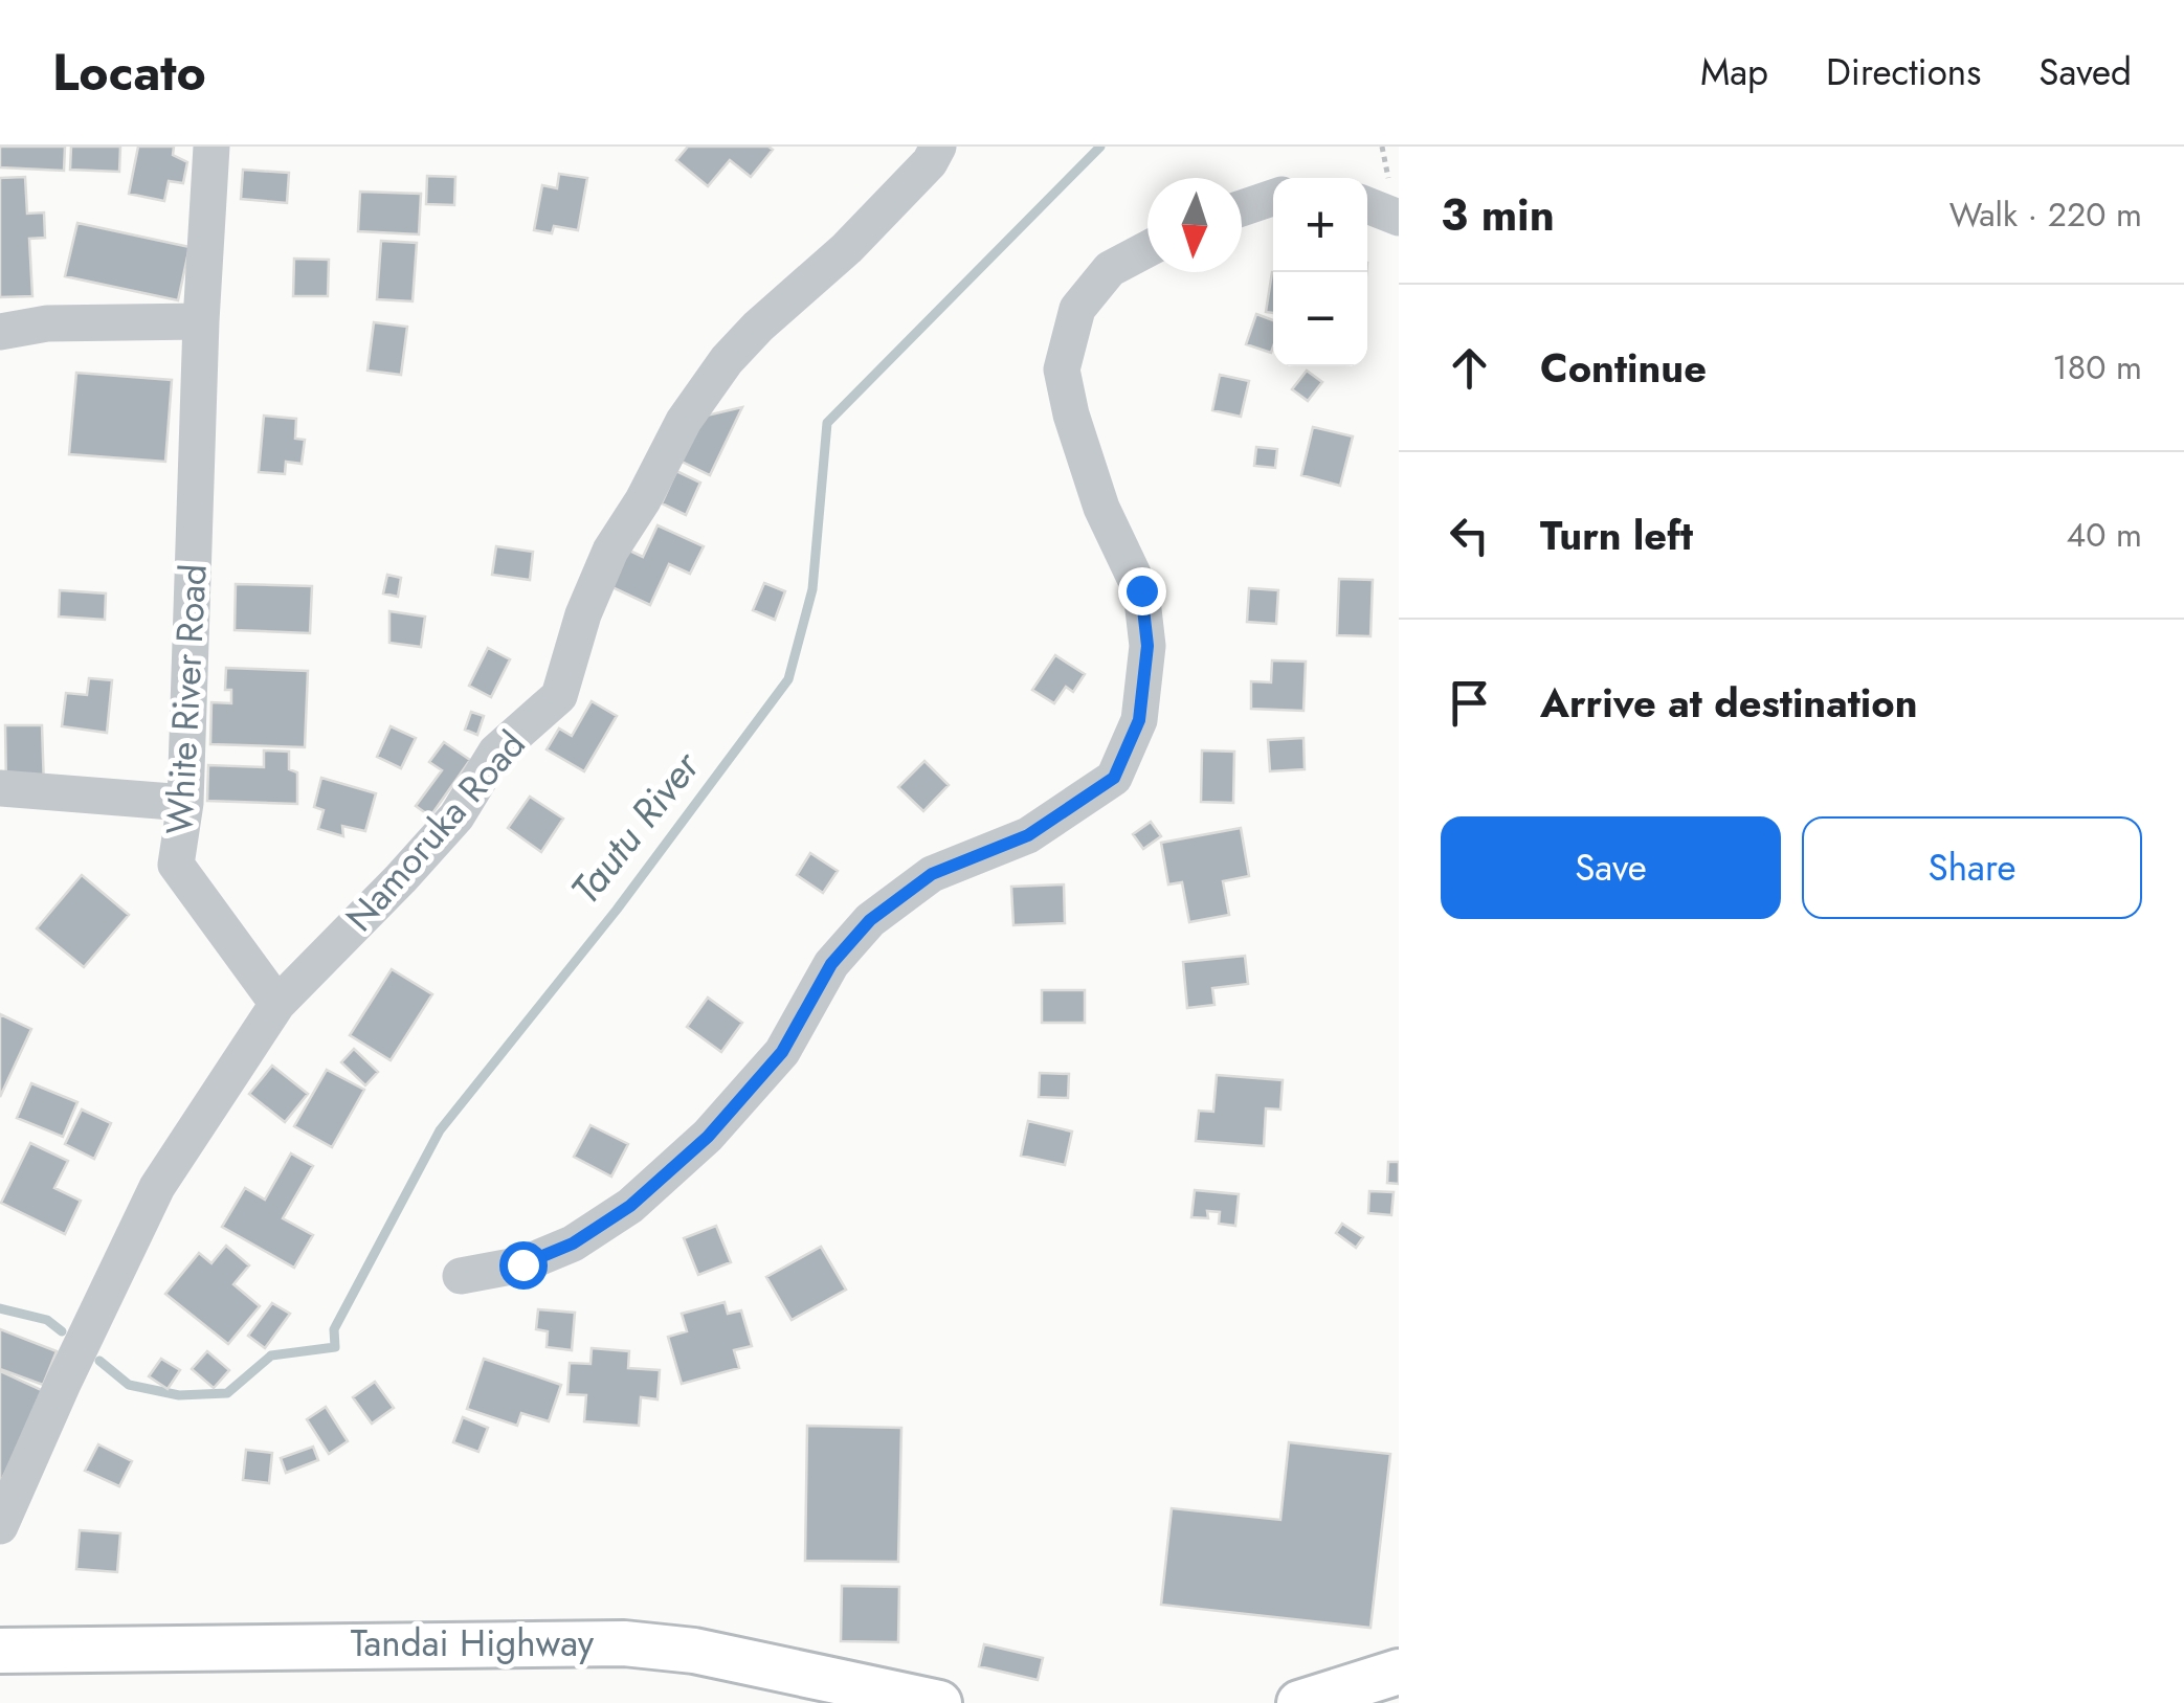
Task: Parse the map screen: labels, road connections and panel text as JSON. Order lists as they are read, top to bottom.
{
  "streets": {
    "main road": ["Tandai Highway"],
    "street": ["White River Road", "Namoruka Road"]
  },
  "crossings": [
    ["White River Road", "Namoruka Road"]
  ],
  "water": ["Tautu River"],
  "north": "bottom",
  "page": {
    "header": "Locato",
    "nav": ["Map", "Directions", "Saved"],
    "heading": ["3 min", "Walk · 220 m"],
    "map_buttons": ["+", "−"],
    "list": [
      ["Continue", "180 m"],
      ["Turn left", "40 m"],
      "Arrive at destination"
    ],
    "buttons": ["Save", "Share"]
  }
}
